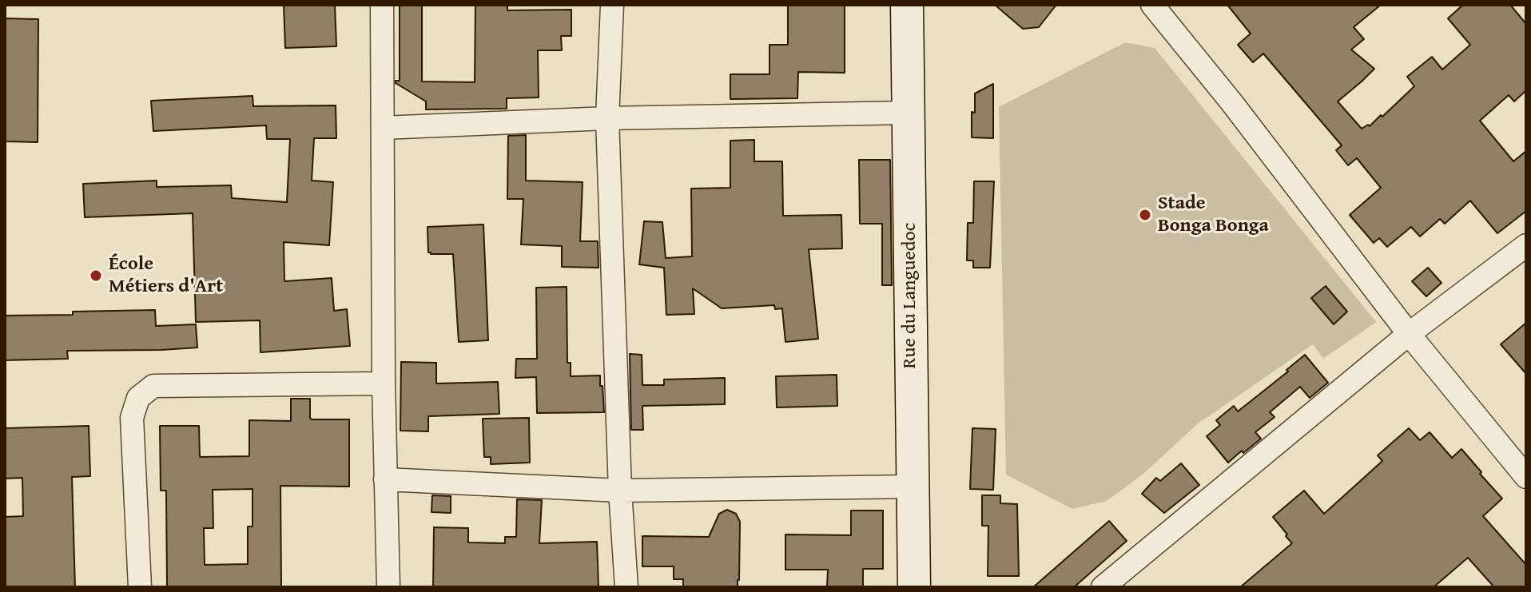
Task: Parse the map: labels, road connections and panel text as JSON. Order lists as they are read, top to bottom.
{
  "streets": {
    "street": ["Rue du Languedoc"]
  },
  "places": ["Stade Bonga Bonga", "École Métiers d'Art"]
}
